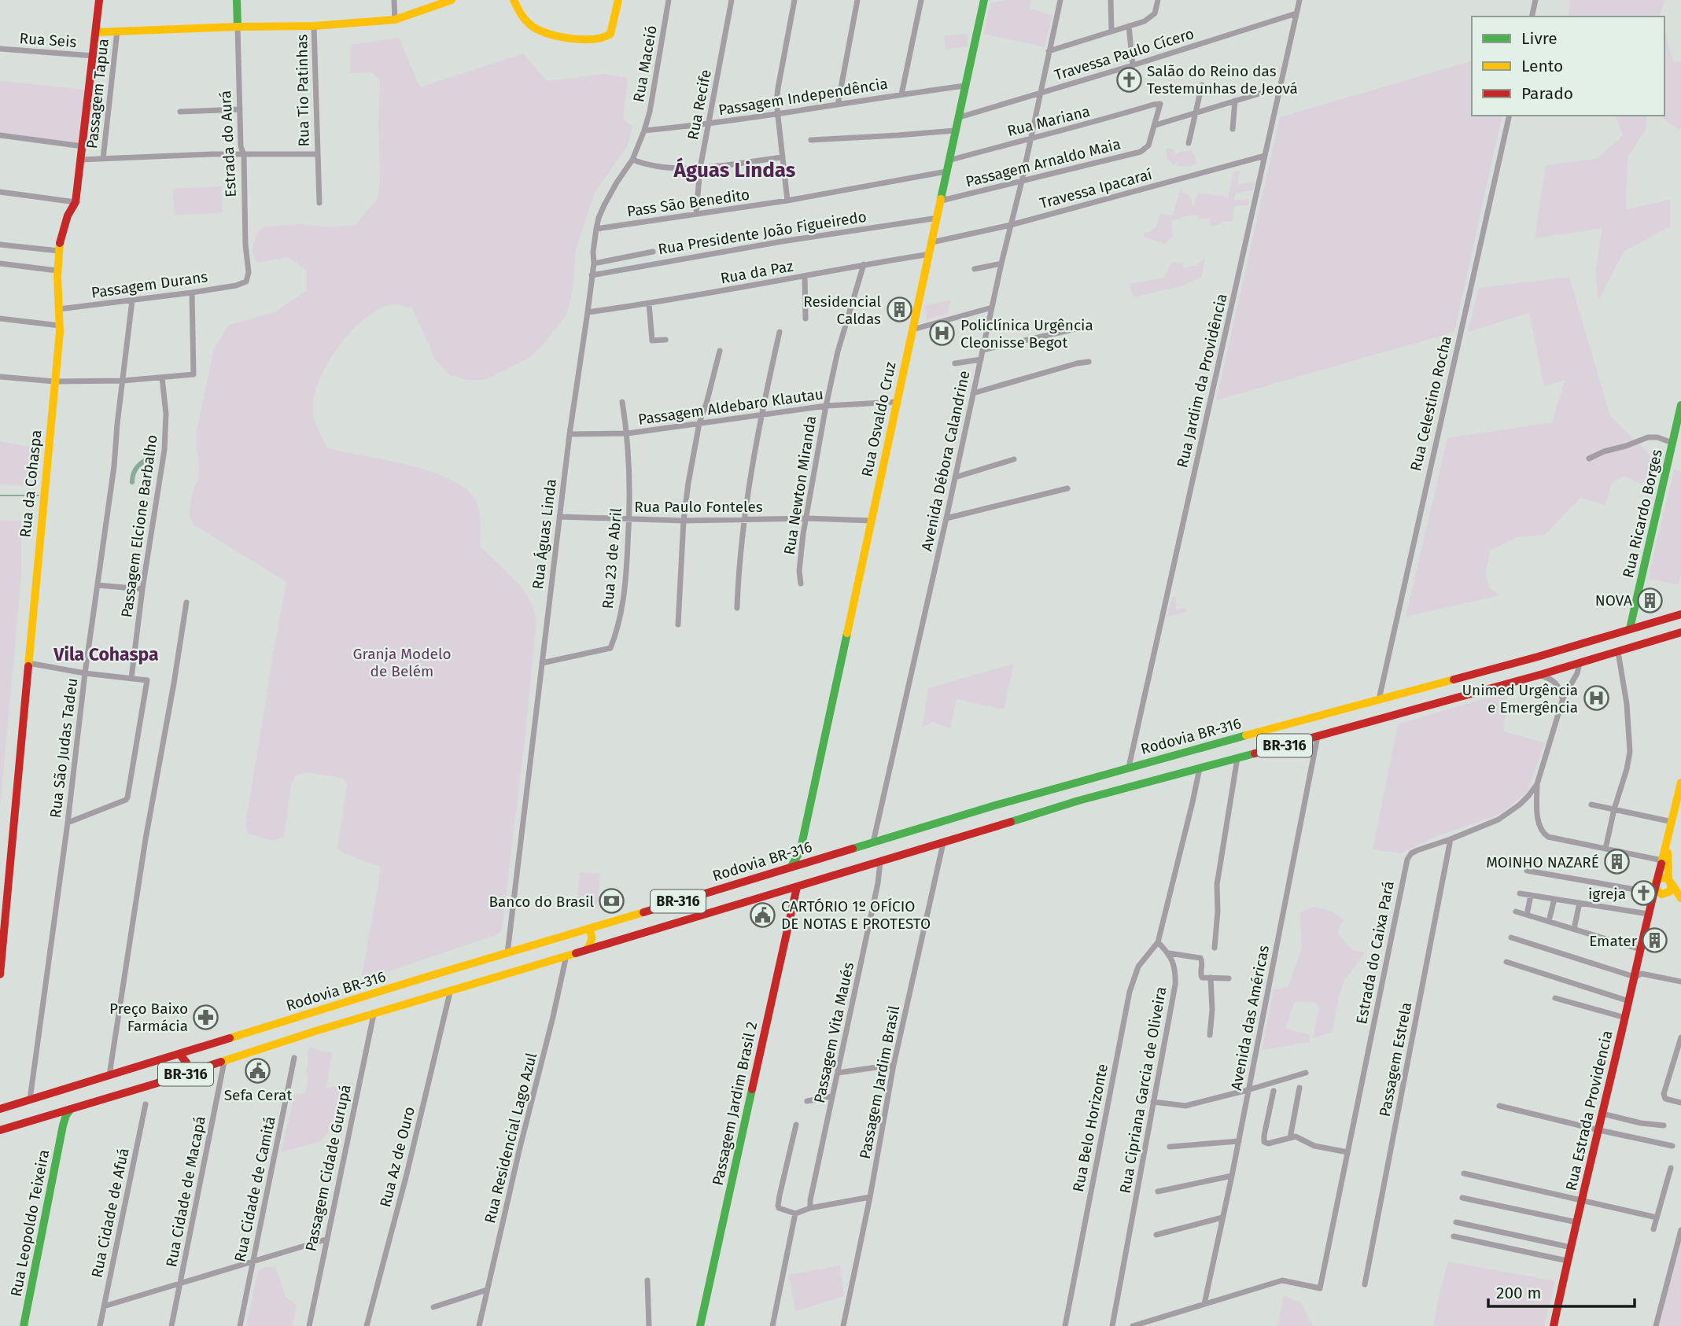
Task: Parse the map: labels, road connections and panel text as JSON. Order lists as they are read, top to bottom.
{
  "streets": {
    "main road": [
      "Estrada do Aurá",
      "Rua Osvaldo Cruz",
      "Rua da Cohaspa",
      "Rua Ricardo Borges",
      "Rodovia BR-316",
      "BR-316",
      "Passagem Jardim Brasil 2",
      "Rua Estrada Providencia",
      "Rua Leopoldo Teixeira"
    ],
    "street": [
      "Rua Seis",
      "Travessa Paulo Cícero",
      "Rua Maceió",
      "Rua Tio Patinhas",
      "Passagem Tapua",
      "Passagem Independência",
      "Rua Recife",
      "Rua Mariana",
      "Passagem Arnaldo Maia",
      "Travessa Ipacaraí",
      "Pass São Benedito",
      "Rua Presidente João Figueiredo",
      "Rua da Paz",
      "Passagem Durans",
      "Rua Jardim da Providência",
      "Rua Celestino Rocha",
      "Passagem Aldebaro Klautau",
      "Avenida Débora Calandrine",
      "Rua Newton Miranda",
      "Rua Paulo Fonteles",
      "Passagem Elcione Barbalho",
      "Rua Águas Linda",
      "Rua 23 de Abril",
      "Rua São Judas Tadeu",
      "Estrada do Caixa Pará",
      "Avenida das Américas",
      "Passagem Vita Maués",
      "Passagem Estrela",
      "Passagem Jardim Brasil",
      "Rua Cipriana Garcia de Oliveira",
      "Rua Belo Horizonte",
      "Rua Residencial Lago Azul",
      "Rua Az de Ouro",
      "Passagem Cidade Gurupá",
      "Rua Cidade de Camitá",
      "Rua Cidade de Macapá",
      "Rua Cidade de Afuá"
    ]
  },
  "crossings": [
    ["Rua Seis", "Rua da Cohaspa"],
    ["Travessa Paulo Cícero", "Rua Jardim da Providência"],
    ["Travessa Paulo Cícero", "Rua Osvaldo Cruz"],
    ["Travessa Paulo Cícero", "Avenida Débora Calandrine"],
    ["Rua Maceió", "Passagem Independência"],
    ["Rua Maceió", "Rua Águas Linda"],
    ["Passagem Independência", "Rua Recife"],
    ["Passagem Independência", "Rua Osvaldo Cruz"],
    ["Passagem Independência", "Rua Águas Linda"],
    ["Rua Recife", "Pass São Benedito"],
    ["Rua Mariana", "Passagem Arnaldo Maia"],
    ["Rua Mariana", "Rua Osvaldo Cruz"],
    ["Rua Mariana", "Avenida Débora Calandrine"],
    ["Estrada do Aurá", "Passagem Durans"],
    ["Passagem Arnaldo Maia", "Rua Osvaldo Cruz"],
    ["Passagem Arnaldo Maia", "Avenida Débora Calandrine"],
    ["Travessa Ipacaraí", "Rua Jardim da Providência"],
    ["Travessa Ipacaraí", "Rua Osvaldo Cruz"],
    ["Travessa Ipacaraí", "Avenida Débora Calandrine"],
    ["Pass São Benedito", "Rua Osvaldo Cruz"],
    ["Pass São Benedito", "Rua Águas Linda"],
    ["Rua Presidente João Figueiredo", "Rua Osvaldo Cruz"],
    ["Rua Presidente João Figueiredo", "Rua Águas Linda"],
    ["Rua da Paz", "Rua Osvaldo Cruz"],
    ["Rua da Paz", "Rua Newton Miranda"],
    ["Rua da Paz", "Rua Águas Linda"],
    ["Passagem Durans", "Rua da Cohaspa"],
    ["Passagem Durans", "Rua São Judas Tadeu"],
    ["Rua Jardim da Providência", "Rodovia BR-316"],
    ["Rua Celestino Rocha", "Rodovia BR-316"],
    ["Passagem Aldebaro Klautau", "Rua Osvaldo Cruz"],
    ["Passagem Aldebaro Klautau", "Rua Newton Miranda"],
    ["Passagem Aldebaro Klautau", "Rua Águas Linda"],
    ["Passagem Aldebaro Klautau", "Rua 23 de Abril"],
    ["Rua Osvaldo Cruz", "Rua Paulo Fonteles"],
    ["Rua Osvaldo Cruz", "Rodovia BR-316"],
    ["Avenida Débora Calandrine", "Rodovia BR-316"],
    ["Rua Newton Miranda", "Rua Paulo Fonteles"],
    ["Rua Paulo Fonteles", "Rua Águas Linda"],
    ["Rua Paulo Fonteles", "Rua 23 de Abril"],
    ["Rua Ricardo Borges", "Rodovia BR-316"],
    ["Rua Ricardo Borges", "BR-316"],
    ["Rua Águas Linda", "Rua 23 de Abril"],
    ["Rua Águas Linda", "Rodovia BR-316"],
    ["Rodovia BR-316", "BR-316"],
    ["Rodovia BR-316", "Rua São Judas Tadeu"],
    ["BR-316", "Estrada do Caixa Pará"],
    ["BR-316", "Avenida das Américas"],
    ["BR-316", "Passagem Vita Maués"],
    ["BR-316", "Passagem Jardim Brasil"],
    ["BR-316", "Passagem Jardim Brasil 2"],
    ["BR-316", "Rua Residencial Lago Azul"],
    ["BR-316", "Rua Az de Ouro"],
    ["BR-316", "Passagem Cidade Gurupá"],
    ["BR-316", "Rua Cidade de Macapá"],
    ["BR-316", "Rua Leopoldo Teixeira"],
    ["Estrada do Caixa Pará", "Avenida das Américas"],
    ["Estrada do Caixa Pará", "Passagem Estrela"],
    ["Rua Cipriana Garcia de Oliveira", "Rua Belo Horizonte"]
  ],
  "districts": ["Águas Lindas", "Vila Cohaspa"],
  "parks": ["Granja Modelo de Belém"],
  "places": {
    "church": ["Salão do Reino das Testemunhas de Jeová", "igreja"],
    "building": [
      "Residencial Caldas",
      "NOVA",
      "MOINHO NAZARÉ",
      "Emater"
    ],
    "hospital": ["Policlínica Urgência Cleonisse Begot", "Unimed Urgência e Emergência"],
    "bank": ["Banco do Brasil"],
    "public building": ["CARTÓRIO 1º OFÍCIO DE NOTAS E PROTESTO", "Sefa Cerat"],
    "pharmacy": ["Preço Baixo Farmácia"]
  },
  "legend": ["Livre", "Lento", "Parado"],
  "scale_bar": "200 m"
}
